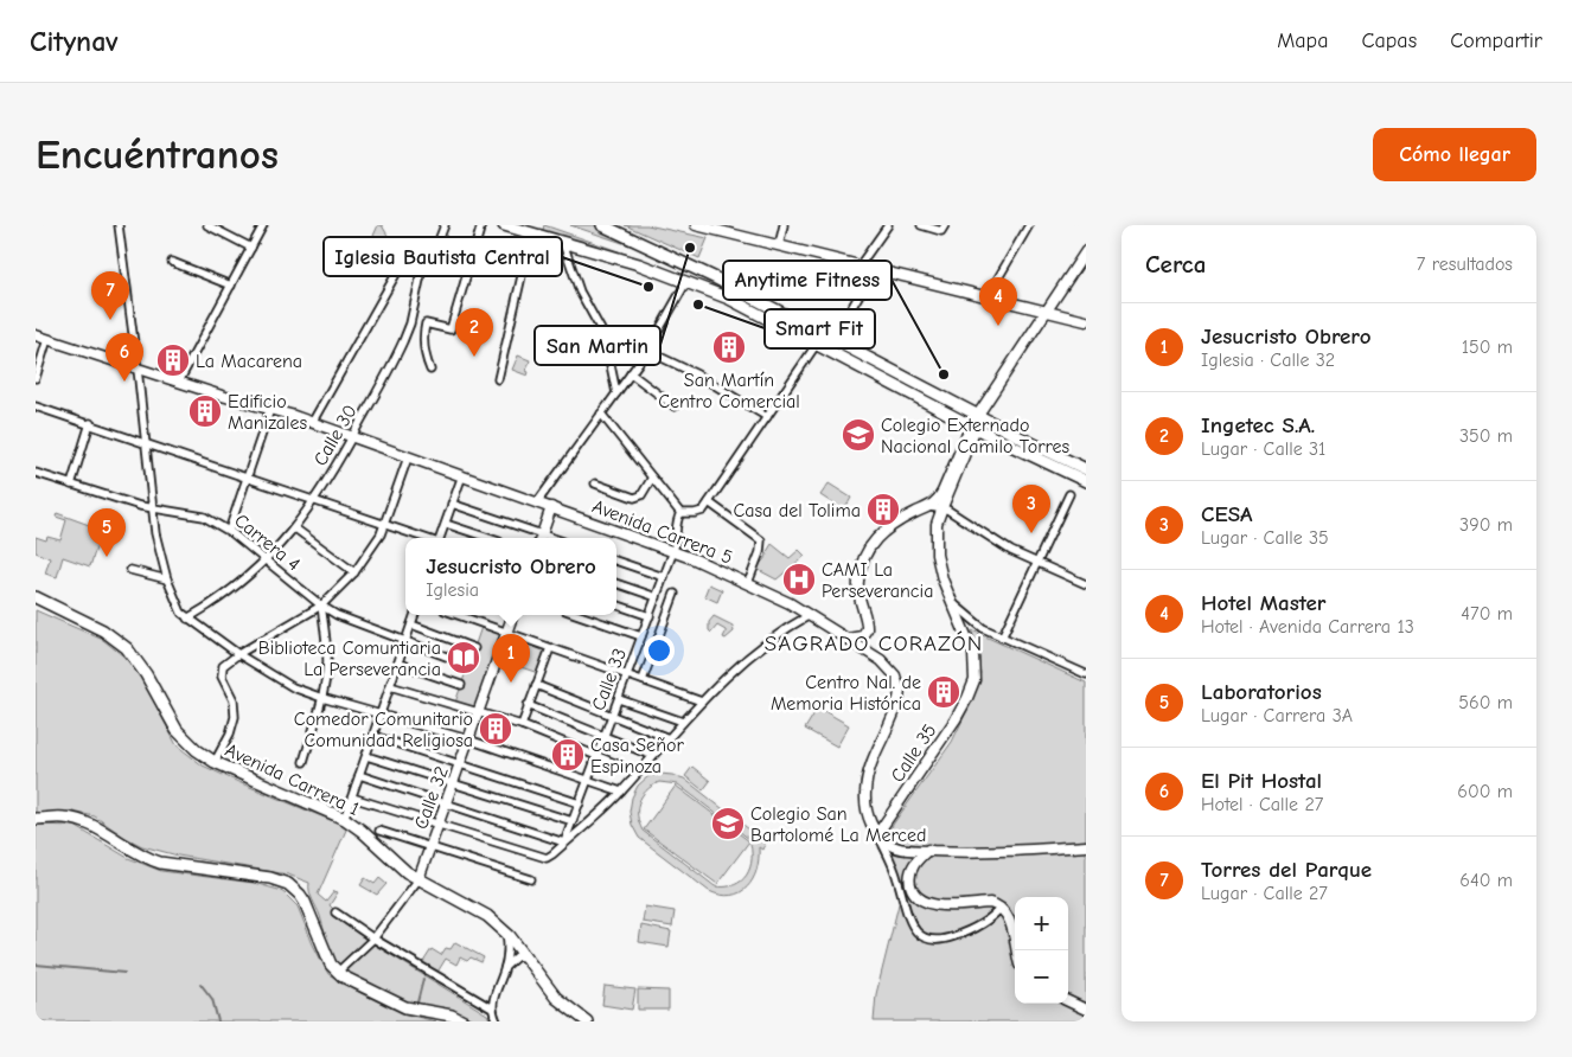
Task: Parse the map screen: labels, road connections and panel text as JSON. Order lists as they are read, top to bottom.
{
  "streets": {
    "main road": [
      "Avenida Carrera 5",
      "Calle 35",
      "Avenida Carrera 1",
      "Calle 32"
    ],
    "street": ["Calle 30", "Carrera 4", "Calle 33"]
  },
  "crossings": [
    ["Calle 30", "Avenida Carrera 5"],
    ["Calle 30", "Carrera 4"],
    ["Avenida Carrera 5", "Calle 33"],
    ["Avenida Carrera 5", "Calle 35"],
    ["Avenida Carrera 1", "Calle 32"]
  ],
  "districts": ["SAGRADO CORAZÓN"],
  "places": {
    "other": [
      "San Martin",
      "Iglesia Bautista Central",
      "Smart Fit",
      "Anytime Fitness"
    ],
    "building": [
      "San Martín Centro Comercial",
      "La Macarena",
      "Edificio Manizales",
      "Casa del Tolima",
      "Centro Nal. de Memoria Histórica",
      "Comedor Comunitario Comunidad Religiosa",
      "Casa Señor Espinoza"
    ],
    "school or university": ["Colegio Externado Nacional Camilo Torres", "Colegio San Bartolomé La Merced"],
    "hospital": ["CAMI La Perseverancia"],
    "library": ["Biblioteca Comuntiaria La Perseverancia"]
  },
  "page": {
    "header": "Citynav",
    "nav": ["Mapa", "Capas", "Compartir"],
    "buttons": "Cómo llegar",
    "title": "Encuéntranos",
    "heading": ["Cerca", "7 resultados"],
    "pins": [
      "7",
      "4",
      "2",
      "6",
      "3",
      "5",
      "1"
    ],
    "list": [
      {
        "mark": "1",
        "name": "Jesucristo Obrero",
        "note": "Iglesia · Calle 32",
        "value": "150 m"
      },
      {
        "mark": "2",
        "name": "Ingetec S.A.",
        "note": "Lugar · Calle 31",
        "value": "350 m"
      },
      {
        "mark": "3",
        "name": "CESA",
        "note": "Lugar · Calle 35",
        "value": "390 m"
      },
      {
        "mark": "4",
        "name": "Hotel Master",
        "note": "Hotel · Avenida Carrera 13",
        "value": "470 m"
      },
      {
        "mark": "5",
        "name": "Laboratorios",
        "note": "Lugar · Carrera 3A",
        "value": "560 m"
      },
      {
        "mark": "6",
        "name": "El Pit Hostal",
        "note": "Hotel · Calle 27",
        "value": "600 m"
      },
      {
        "mark": "7",
        "name": "Torres del Parque",
        "note": "Lugar · Calle 27",
        "value": "640 m"
      }
    ],
    "popup": ["Jesucristo Obrero", "Iglesia"],
    "map_buttons": ["+", "−"]
  }
}
